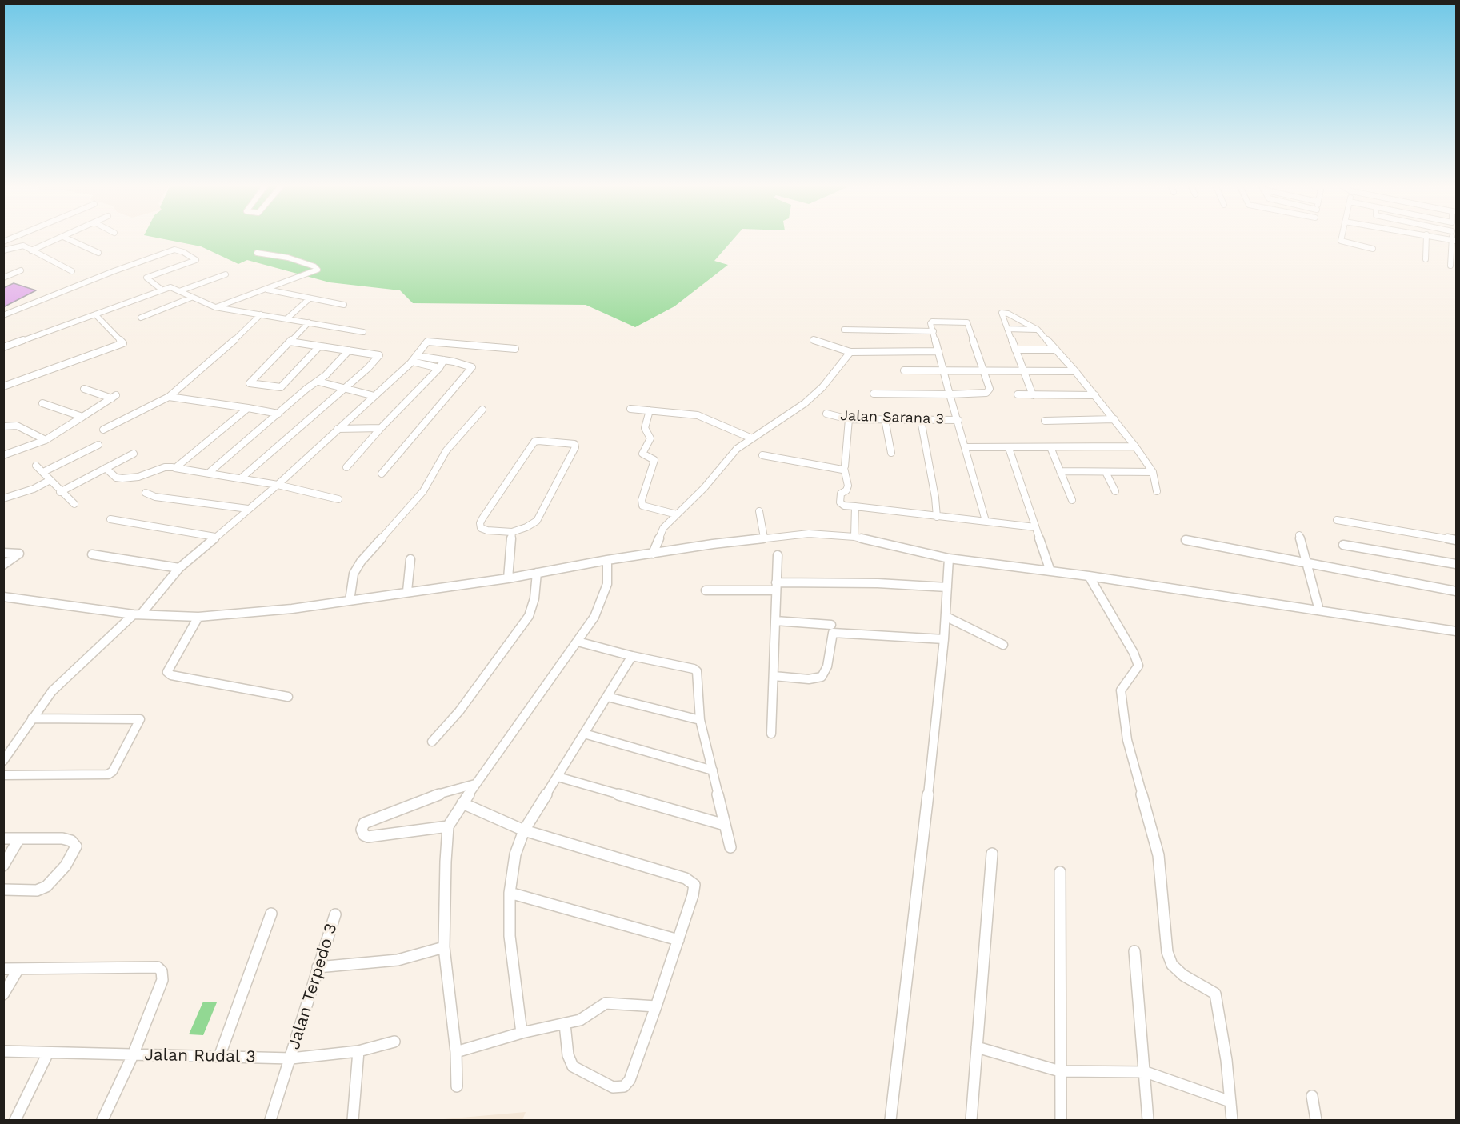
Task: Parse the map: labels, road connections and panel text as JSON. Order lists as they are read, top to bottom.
{
  "streets": {
    "street": ["Jalan Sarana 3", "Jalan Terpedo 3", "Jalan Rudal 3"]
  },
  "crossings": [
    ["Jalan Terpedo 3", "Jalan Rudal 3"]
  ]
}
